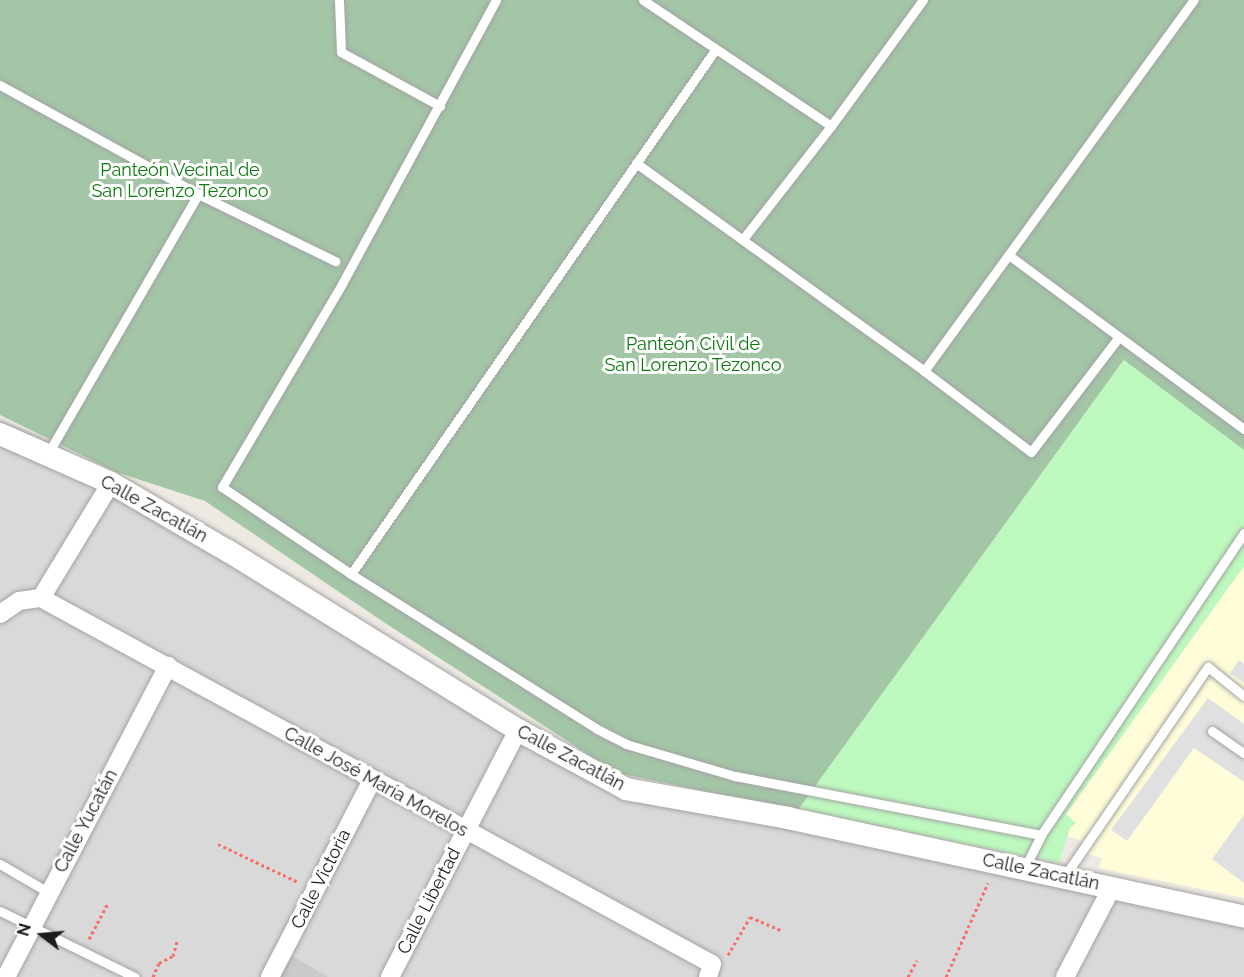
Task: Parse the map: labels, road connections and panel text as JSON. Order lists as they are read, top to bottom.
{
  "streets": {
    "street": [
      "Calle Zacatlán",
      "Calle José María Morelos",
      "Calle Yucatán",
      "Calle Victoria",
      "Calle Libertad"
    ]
  },
  "crossings": [
    ["Calle Zacatlán", "Calle Libertad"],
    ["Calle José María Morelos", "Calle Yucatán"],
    ["Calle José María Morelos", "Calle Victoria"],
    ["Calle José María Morelos", "Calle Libertad"]
  ],
  "parks": ["Panteón Vecinal de San Lorenzo Tezonco", "Panteón Civil de San Lorenzo Tezonco"],
  "north": "left"
}
